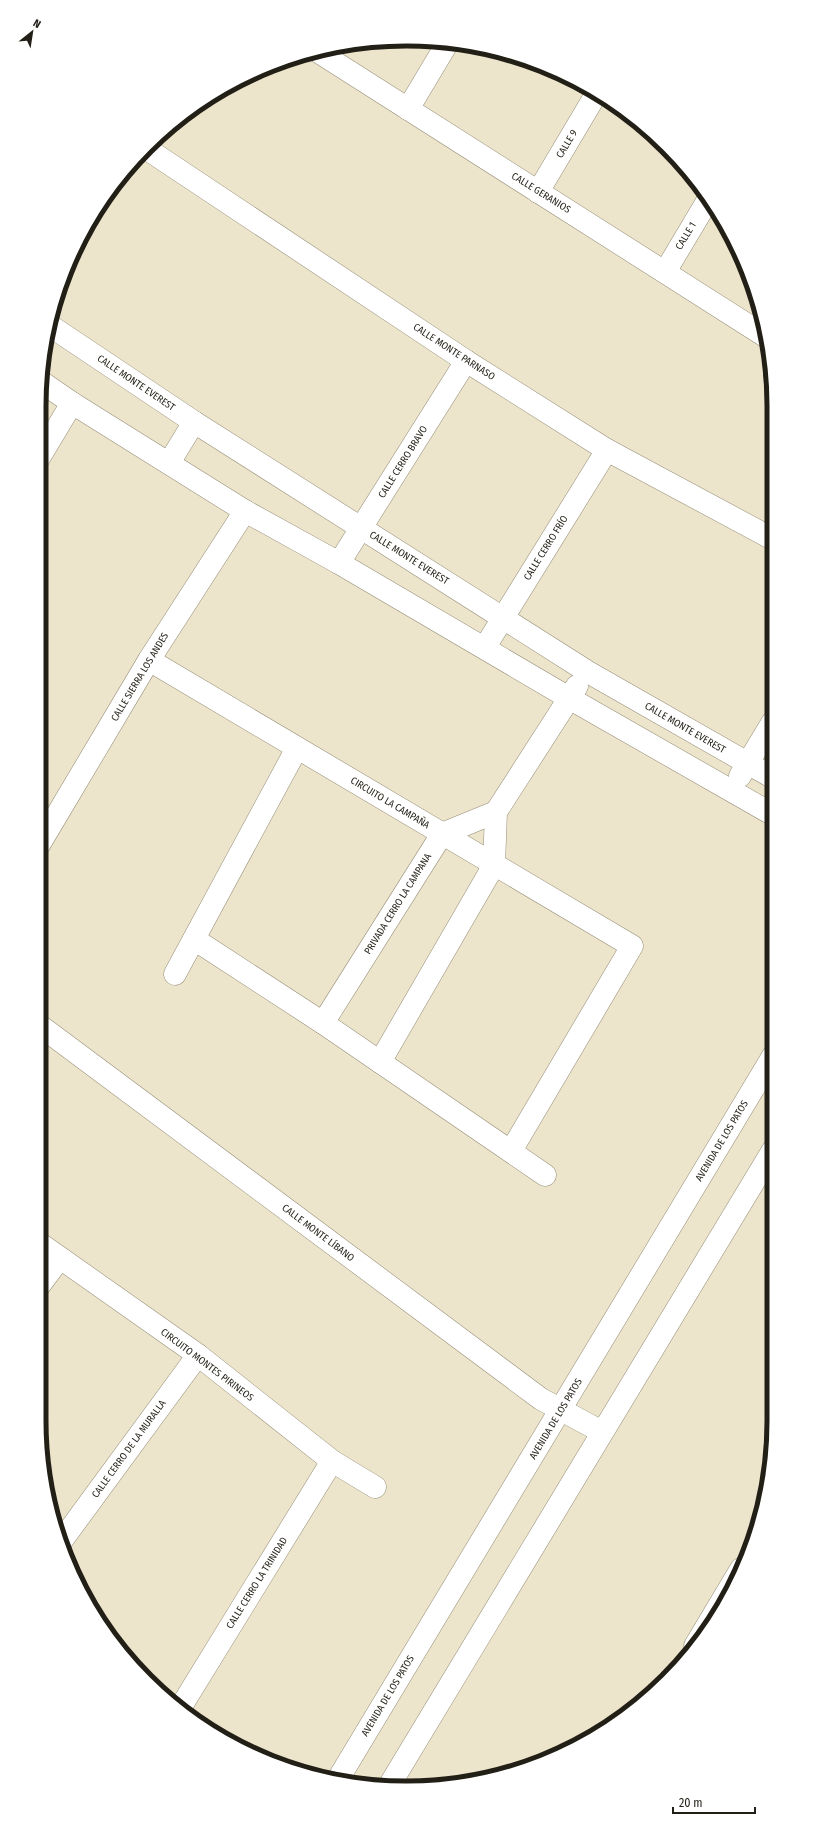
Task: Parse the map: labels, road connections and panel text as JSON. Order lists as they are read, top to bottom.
{
  "streets": {
    "street": [
      "CALLE 9",
      "CALLE GERANIOS",
      "CALLE 1",
      "CALLE MONTE PARNASO",
      "CALLE MONTE EVEREST",
      "CALLE CERRO BRAVO",
      "CALLE CERRO FRÍO",
      "CALLE SIERRA LOS ANDES",
      "CIRCUITO LA CAMPAÑA",
      "PRIVADA CERRO LA CAMPANA",
      "AVENIDA DE LOS PATOS",
      "CALLE MONTE LÍBANO",
      "CIRCUITO MONTES PIRINEOS",
      "CALLE CERRO DE LA MURALLA",
      "CALLE CERRO LA TRINIDAD"
    ]
  },
  "crossings": [
    ["CALLE 9", "CALLE GERANIOS"],
    ["CALLE GERANIOS", "CALLE 1"],
    ["CALLE MONTE PARNASO", "CALLE CERRO BRAVO"],
    ["CALLE MONTE PARNASO", "CALLE CERRO FRÍO"],
    ["CALLE MONTE EVEREST", "CALLE CERRO BRAVO"],
    ["CALLE MONTE EVEREST", "CALLE CERRO FRÍO"],
    ["CALLE SIERRA LOS ANDES", "CIRCUITO LA CAMPAÑA"],
    ["CIRCUITO LA CAMPAÑA", "PRIVADA CERRO LA CAMPANA"],
    ["AVENIDA DE LOS PATOS", "CALLE MONTE LÍBANO"],
    ["CIRCUITO MONTES PIRINEOS", "CALLE CERRO DE LA MURALLA"],
    ["CIRCUITO MONTES PIRINEOS", "CALLE CERRO LA TRINIDAD"]
  ],
  "scale_bar": "20 m",
  "north": "top right"
}
